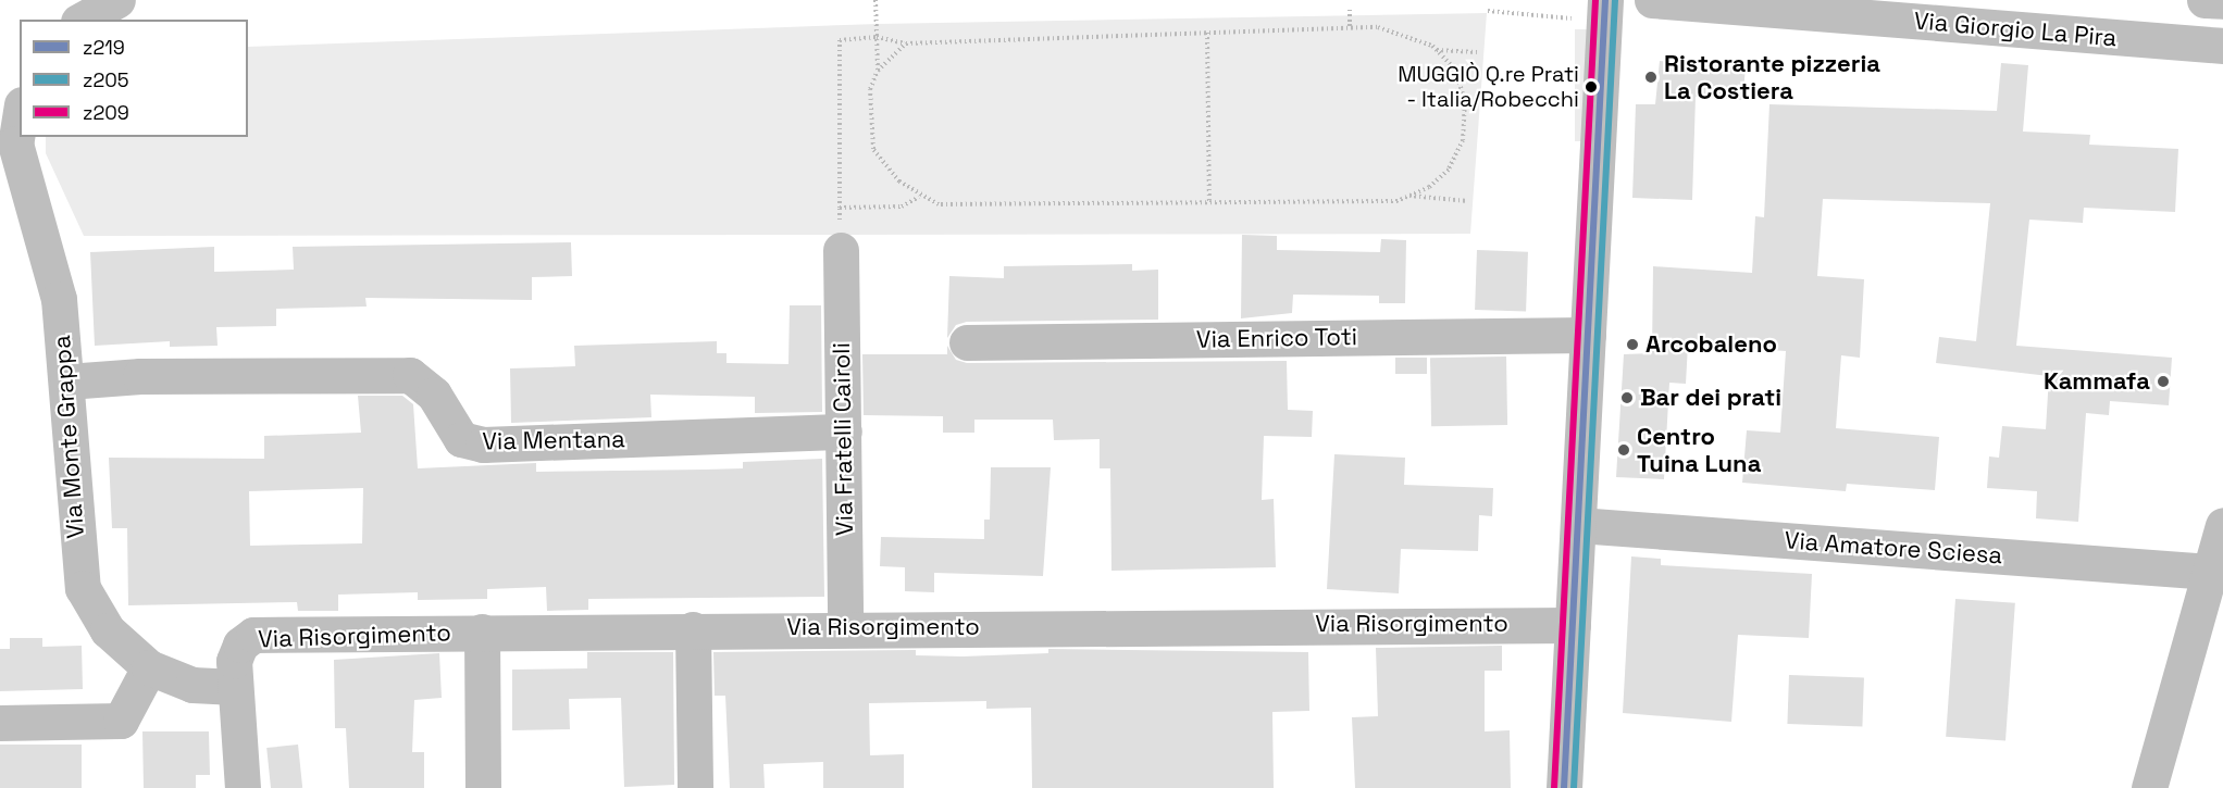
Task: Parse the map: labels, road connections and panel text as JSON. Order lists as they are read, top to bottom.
{
  "streets": {
    "street": [
      "Via Giorgio La Pira",
      "Via Enrico Toti",
      "Via Monte Grappa",
      "Via Fratelli Cairoli",
      "Via Mentana",
      "Via Amatore Sciesa",
      "Via Risorgimento"
    ]
  },
  "crossings": [
    ["Via Monte Grappa", "Via Mentana"],
    ["Via Fratelli Cairoli", "Via Mentana"],
    ["Via Fratelli Cairoli", "Via Risorgimento"]
  ],
  "places": [
    "Ristorante pizzeria La Costiera",
    "MUGGIÒ Q.re Prati - Italia/Robecchi",
    "Arcobaleno",
    "Kammafa",
    "Bar dei prati",
    "Centro Tuina Luna"
  ],
  "lines": ["transit line z219", "transit line z205", "transit line z209"],
  "legend": ["z219", "z205", "z209"]
}
